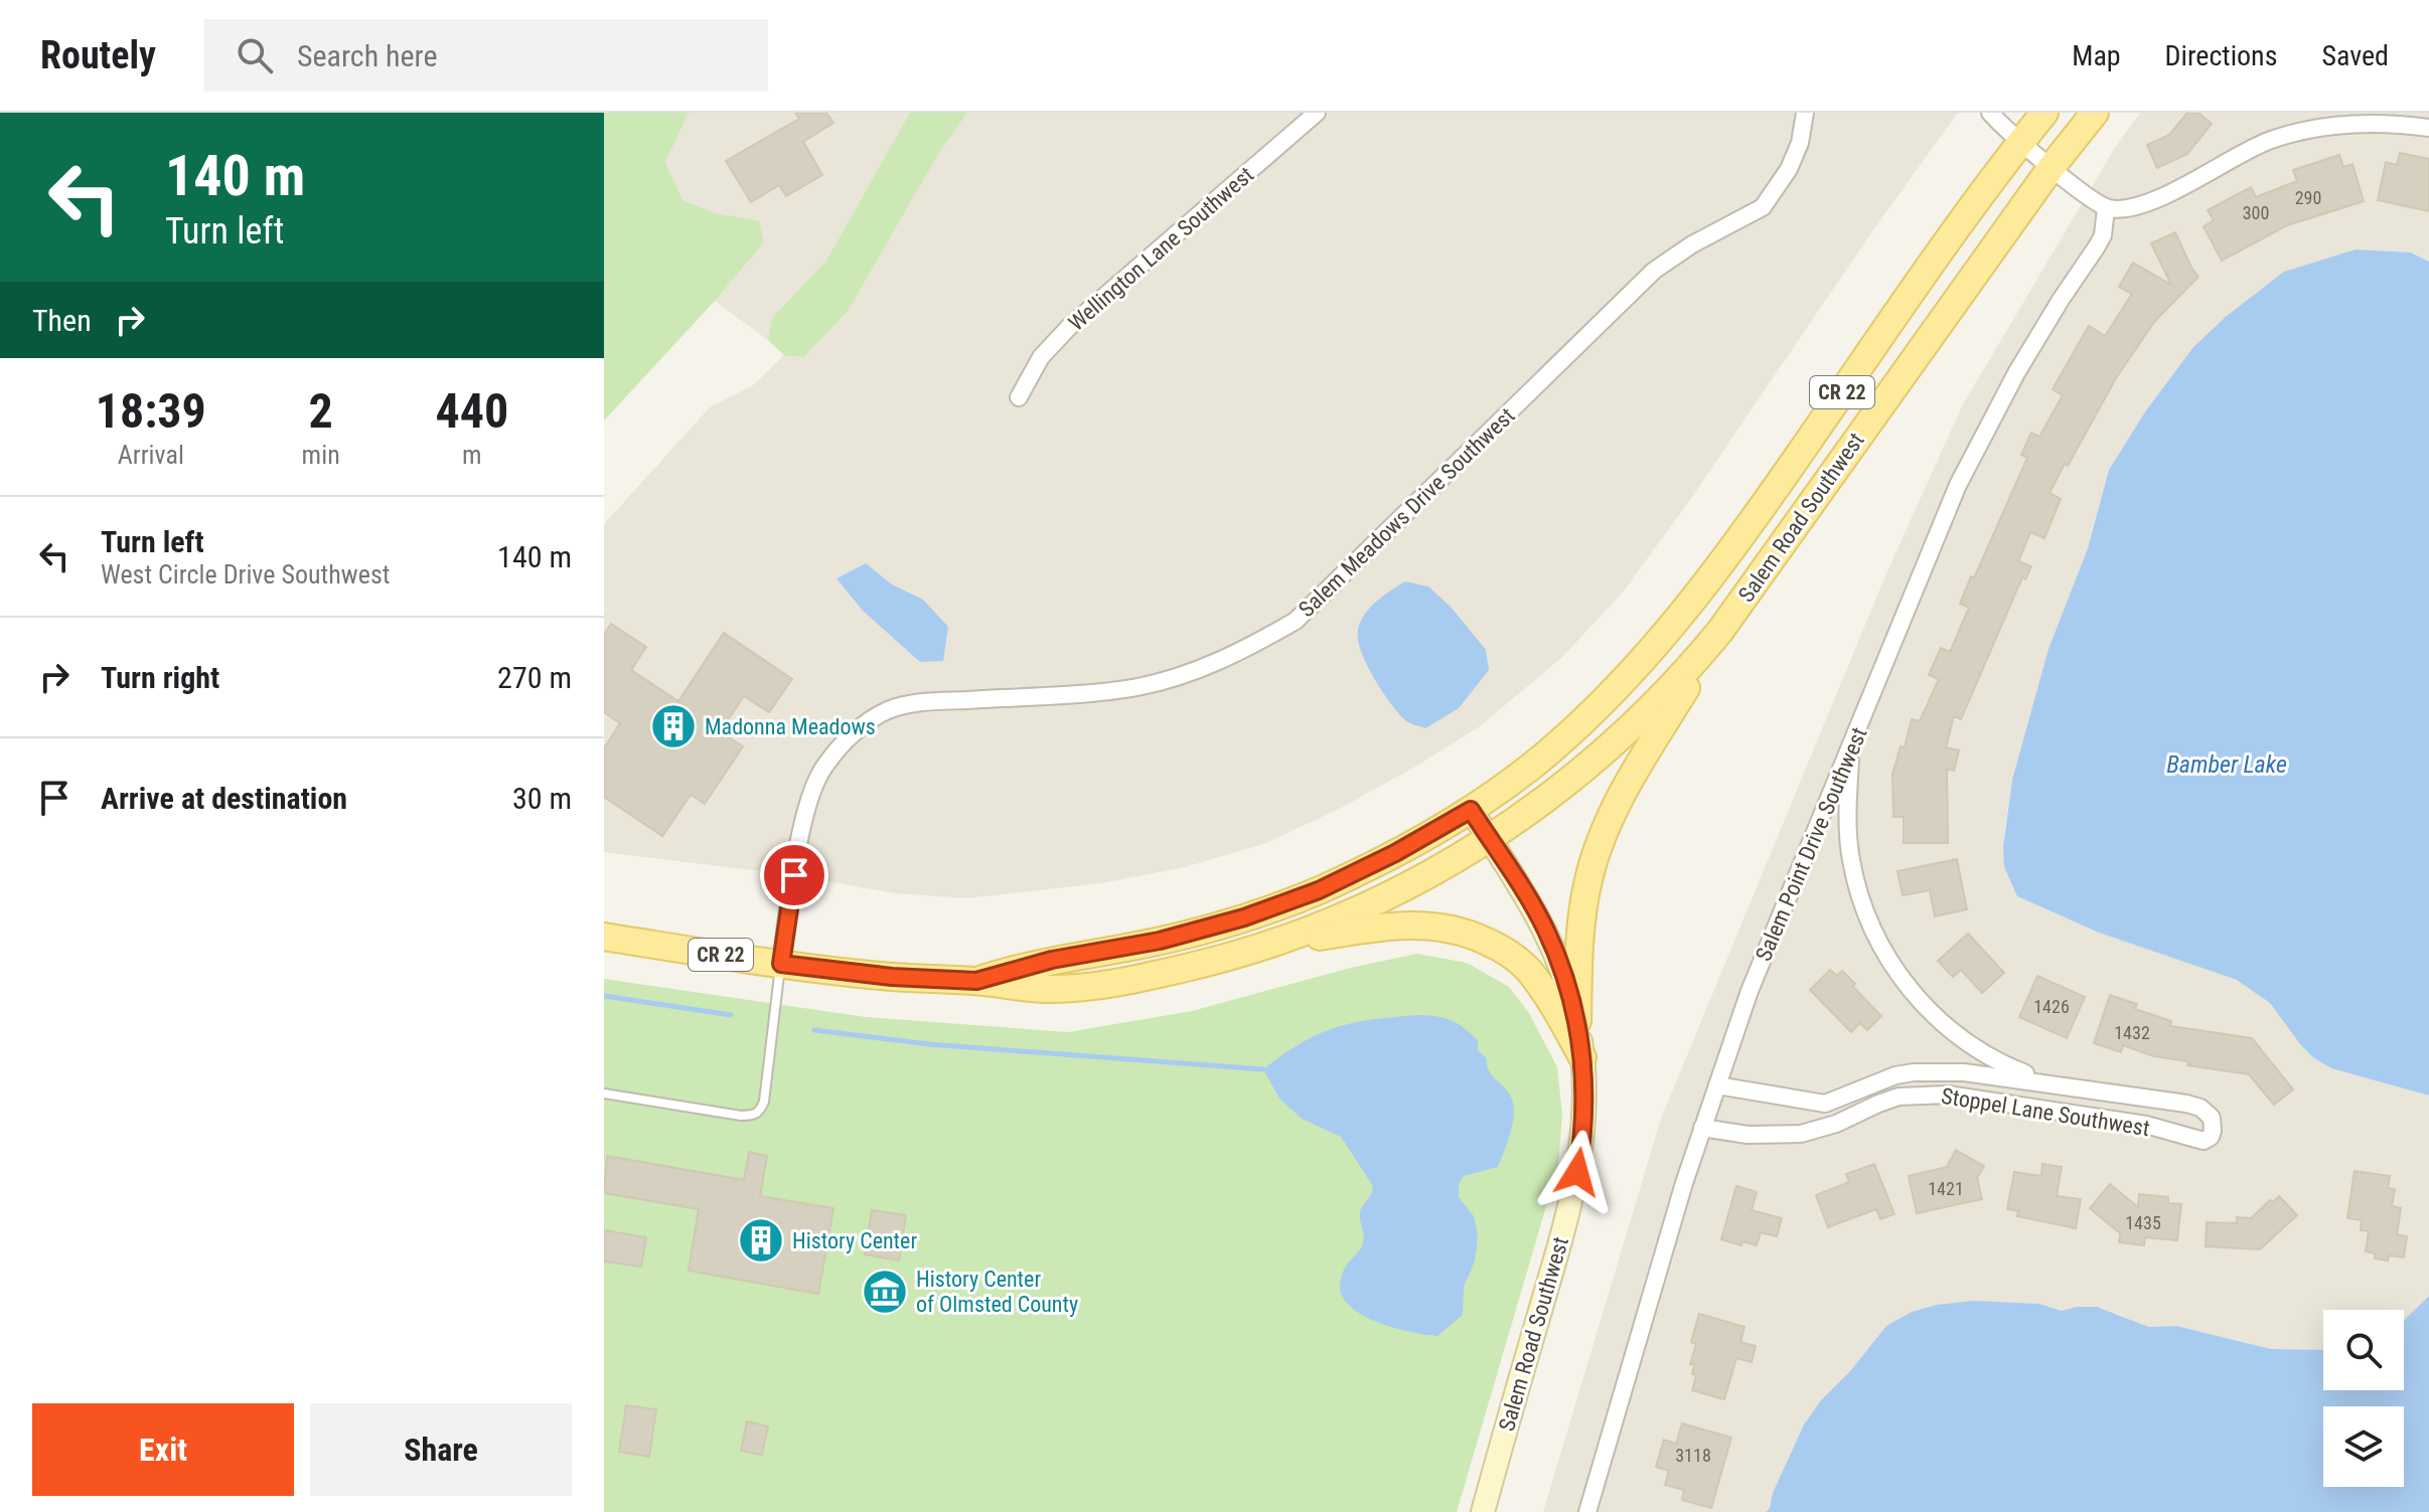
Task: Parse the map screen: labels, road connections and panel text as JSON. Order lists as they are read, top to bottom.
{
  "streets": {
    "main road": ["CR 22", "Salem Road Southwest"],
    "street": [
      "Wellington Lane Southwest",
      "Salem Meadows Drive Southwest",
      "Salem Point Drive Southwest",
      "Stoppel Lane Southwest"
    ]
  },
  "crossings": [
    ["CR 22", "Salem Meadows Drive Southwest"],
    ["CR 22", "Salem Road Southwest"],
    ["Salem Point Drive Southwest", "Stoppel Lane Southwest"]
  ],
  "water": ["Bamber Lake"],
  "places": {
    "building": ["Madonna Meadows", "History Center"],
    "museum": ["History Center of Olmsted County"]
  },
  "house_numbers": [
    "290",
    "300",
    "1426",
    "1432",
    "1421",
    "1435",
    "3118"
  ],
  "page": {
    "header": "Routely",
    "search": "Search here",
    "nav": ["Map", "Directions", "Saved"],
    "turn": ["140 m", "Turn left"],
    "then": "Then",
    "eta": [
      "18:39",
      "Arrival",
      "2",
      "min",
      "440",
      "m"
    ],
    "list": [
      {
        "name": "Turn left",
        "note": "West Circle Drive Southwest",
        "value": "140 m"
      },
      {
        "name": "Turn right",
        "value": "270 m"
      },
      {
        "name": "Arrive at destination",
        "value": "30 m"
      }
    ],
    "buttons": ["Exit", "Share"]
  }
}
